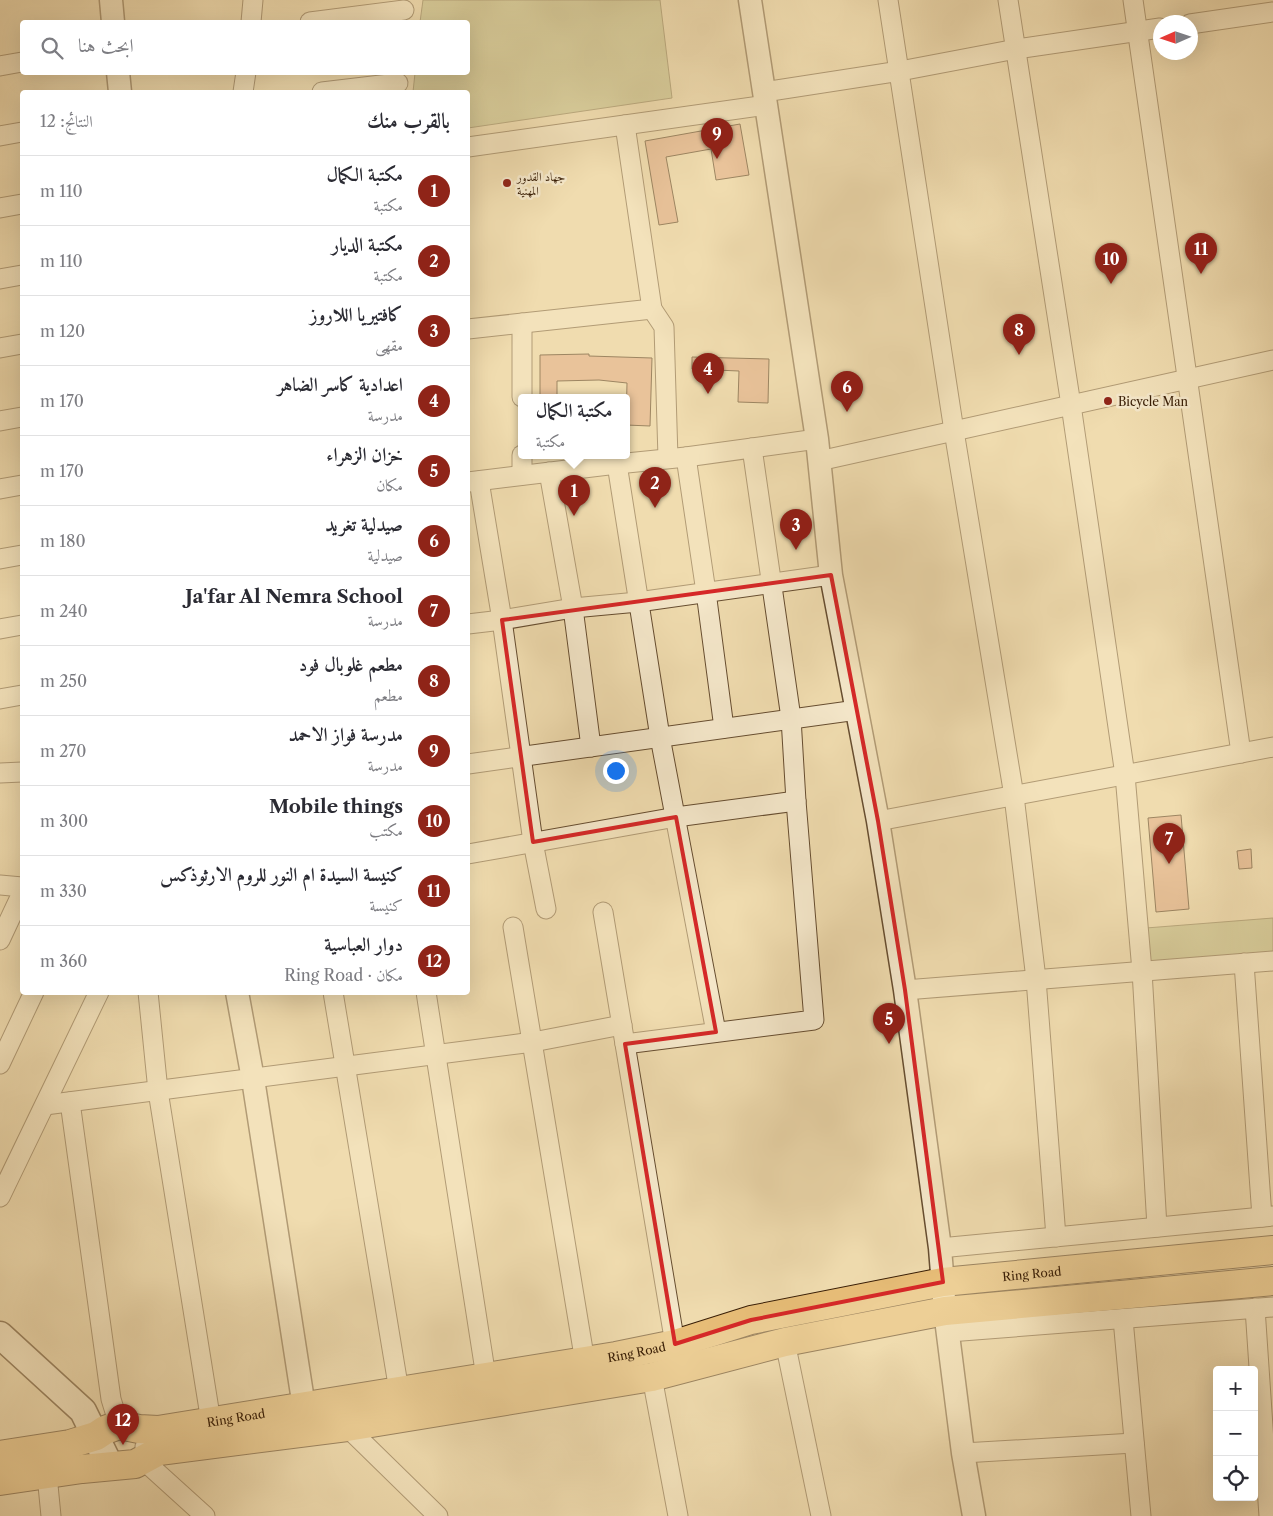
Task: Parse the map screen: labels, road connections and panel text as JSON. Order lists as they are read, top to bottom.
{
  "streets": {
    "highway": ["Ring Road"]
  },
  "places": ["جهاد القدور المهنية", "Bicycle Man"],
  "north": "left",
  "page": {
    "search": "ابحث هنا",
    "heading": ["بالقرب منك", "النتائج: 12"],
    "pins": [
      "9",
      "11",
      "10",
      "8",
      "4",
      "6",
      "2",
      "1",
      "3",
      "7",
      "5",
      "12"
    ],
    "list": [
      {
        "mark": "1",
        "name": "مكتبة الكمال",
        "note": "مكتبة",
        "value": "110 m"
      },
      {
        "mark": "2",
        "name": "مكتبة الديار",
        "note": "مكتبة",
        "value": "110 m"
      },
      {
        "mark": "3",
        "name": "كافتيريا اللاروز",
        "note": "مقهى",
        "value": "120 m"
      },
      {
        "mark": "4",
        "name": "اعدادية كاسر الضاهر",
        "note": "مدرسة",
        "value": "170 m"
      },
      {
        "mark": "5",
        "name": "خزان الزهراء",
        "note": "مكان",
        "value": "170 m"
      },
      {
        "mark": "6",
        "name": "صيدلية تغريد",
        "note": "صيدلية",
        "value": "180 m"
      },
      {
        "mark": "7",
        "name": "Ja'far Al Nemra School",
        "note": "مدرسة",
        "value": "240 m"
      },
      {
        "mark": "8",
        "name": "مطعم غلوبال فود",
        "note": "مطعم",
        "value": "250 m"
      },
      {
        "mark": "9",
        "name": "مدرسة فواز الاحمد",
        "note": "مدرسة",
        "value": "270 m"
      },
      {
        "mark": "10",
        "name": "Mobile things",
        "note": "مكتب",
        "value": "300 m"
      },
      {
        "mark": "11",
        "name": "كنيسة السيدة ام النور للروم الارثوذكس",
        "note": "كنيسة",
        "value": "330 m"
      },
      {
        "mark": "12",
        "name": "دوار العباسية",
        "note": "مكان · Ring Road",
        "value": "360 m"
      }
    ],
    "popup": ["مكتبة الكمال", "مكتبة"],
    "map_buttons": ["+", "−"]
  }
}
